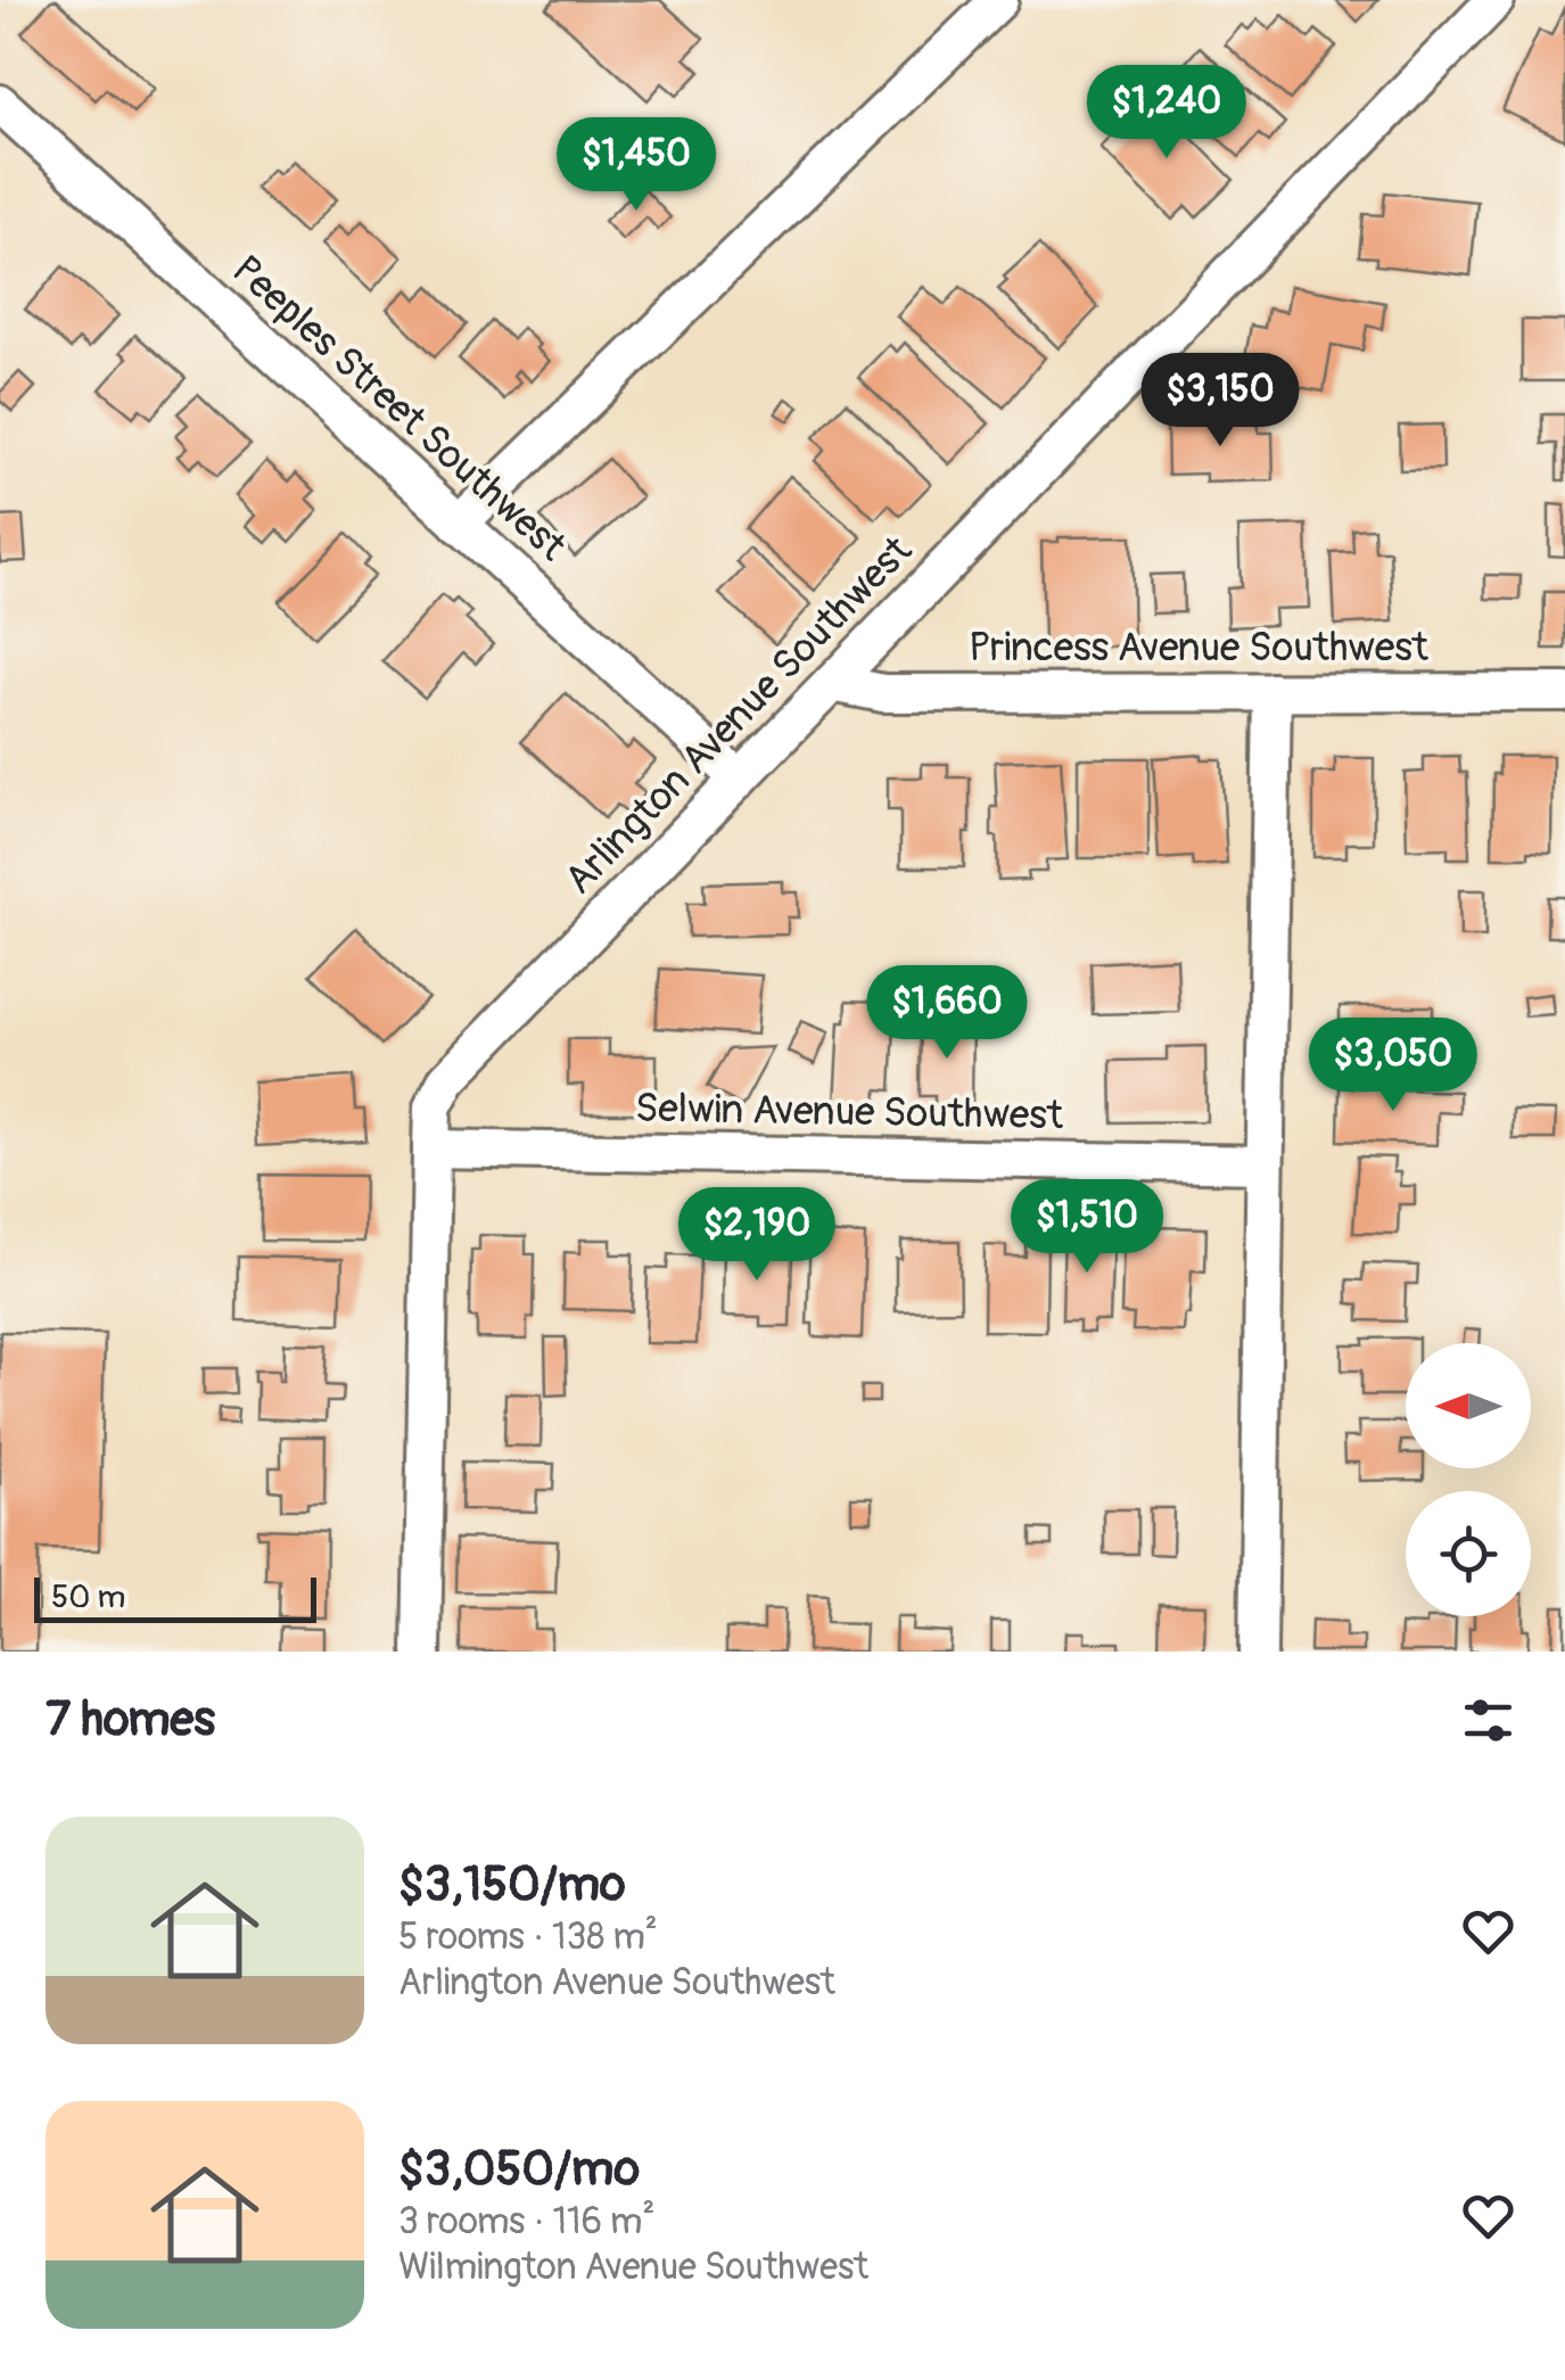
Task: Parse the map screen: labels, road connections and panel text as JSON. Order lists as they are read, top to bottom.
{
  "streets": {
    "street": [
      "Peeples Street Southwest",
      "Princess Avenue Southwest",
      "Arlington Avenue Southwest",
      "Selwin Avenue Southwest"
    ]
  },
  "crossings": [
    ["Peeples Street Southwest", "Arlington Avenue Southwest"],
    ["Princess Avenue Southwest", "Arlington Avenue Southwest"],
    ["Arlington Avenue Southwest", "Selwin Avenue Southwest"]
  ],
  "scale_bar": "50 m",
  "north": "left",
  "page": {
    "price": [
      "$1,240",
      "$1,450",
      "$3,150",
      "$1,660",
      "$3,050",
      "$1,510",
      "$2,190"
    ],
    "scale": "50 m",
    "heading": "7 homes",
    "list": [
      {
        "name": "$3,150/mo",
        "note": "5 rooms · 138 m² · Arlington Avenue Southwest"
      },
      {
        "name": "$3,050/mo",
        "note": "3 rooms · 116 m² · Wilmington Avenue Southwest"
      }
    ]
  }
}
